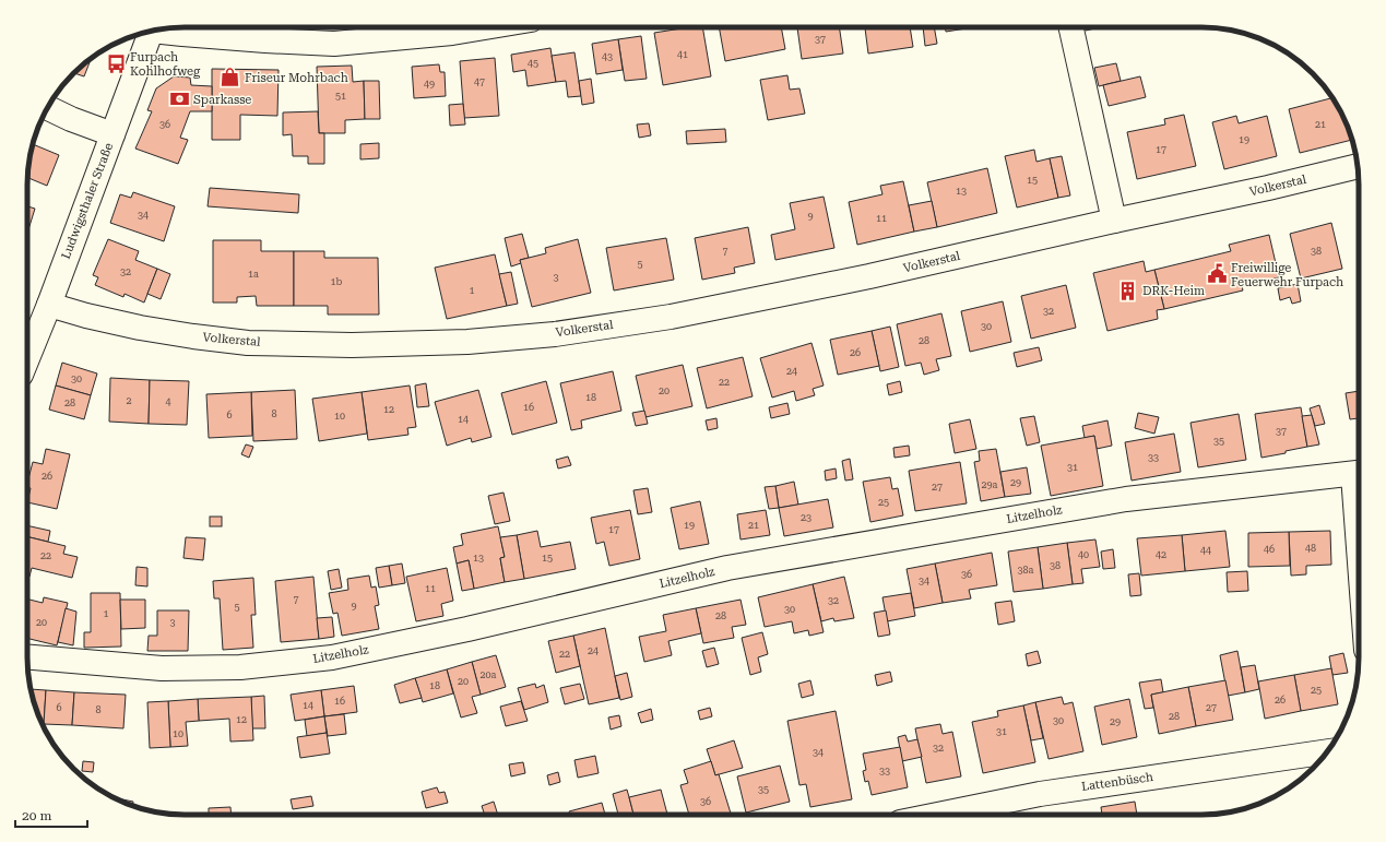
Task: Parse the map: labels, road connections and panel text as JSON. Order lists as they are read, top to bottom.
{
  "streets": {
    "street": [
      "Volkerstal",
      "Ludwigsthaler Straße",
      "Litzelholz",
      "Lattenbüsch"
    ]
  },
  "crossings": [
    ["Volkerstal", "Ludwigsthaler Straße"]
  ],
  "places": {
    "bus stop": ["Furpach Kohlhofweg"],
    "shop": ["Friseur Mohrbach"],
    "bank": ["Sparkasse"],
    "public building": ["Freiwillige Feuerwehr Furpach"],
    "building": ["DRK-Heim"]
  },
  "house_numbers": [
    "37",
    "41",
    "43",
    "45",
    "47",
    "49",
    "51",
    "36",
    "21",
    "19",
    "17",
    "15",
    "13",
    "34",
    "9",
    "11",
    "7",
    "38",
    "5",
    "32",
    "1a",
    "3",
    "1b",
    "1",
    "32",
    "30",
    "28",
    "26",
    "24",
    "30",
    "22",
    "20",
    "18",
    "2",
    "4",
    "28",
    "16",
    "12",
    "8",
    "6",
    "10",
    "14",
    "37",
    "35",
    "33",
    "31",
    "26",
    "29",
    "29a",
    "27",
    "25",
    "23",
    "19",
    "21",
    "17",
    "48",
    "46",
    "44",
    "40",
    "42",
    "22",
    "13",
    "15",
    "38",
    "38a",
    "36",
    "34",
    "11",
    "7",
    "32",
    "9",
    "5",
    "30",
    "1",
    "28",
    "20",
    "3",
    "24",
    "22",
    "20a",
    "20",
    "18",
    "25",
    "26",
    "16",
    "14",
    "6",
    "27",
    "8",
    "28",
    "12",
    "30",
    "29",
    "31",
    "10",
    "32",
    "34",
    "33",
    "35",
    "36"
  ],
  "scale_bar": "20 m"
}
